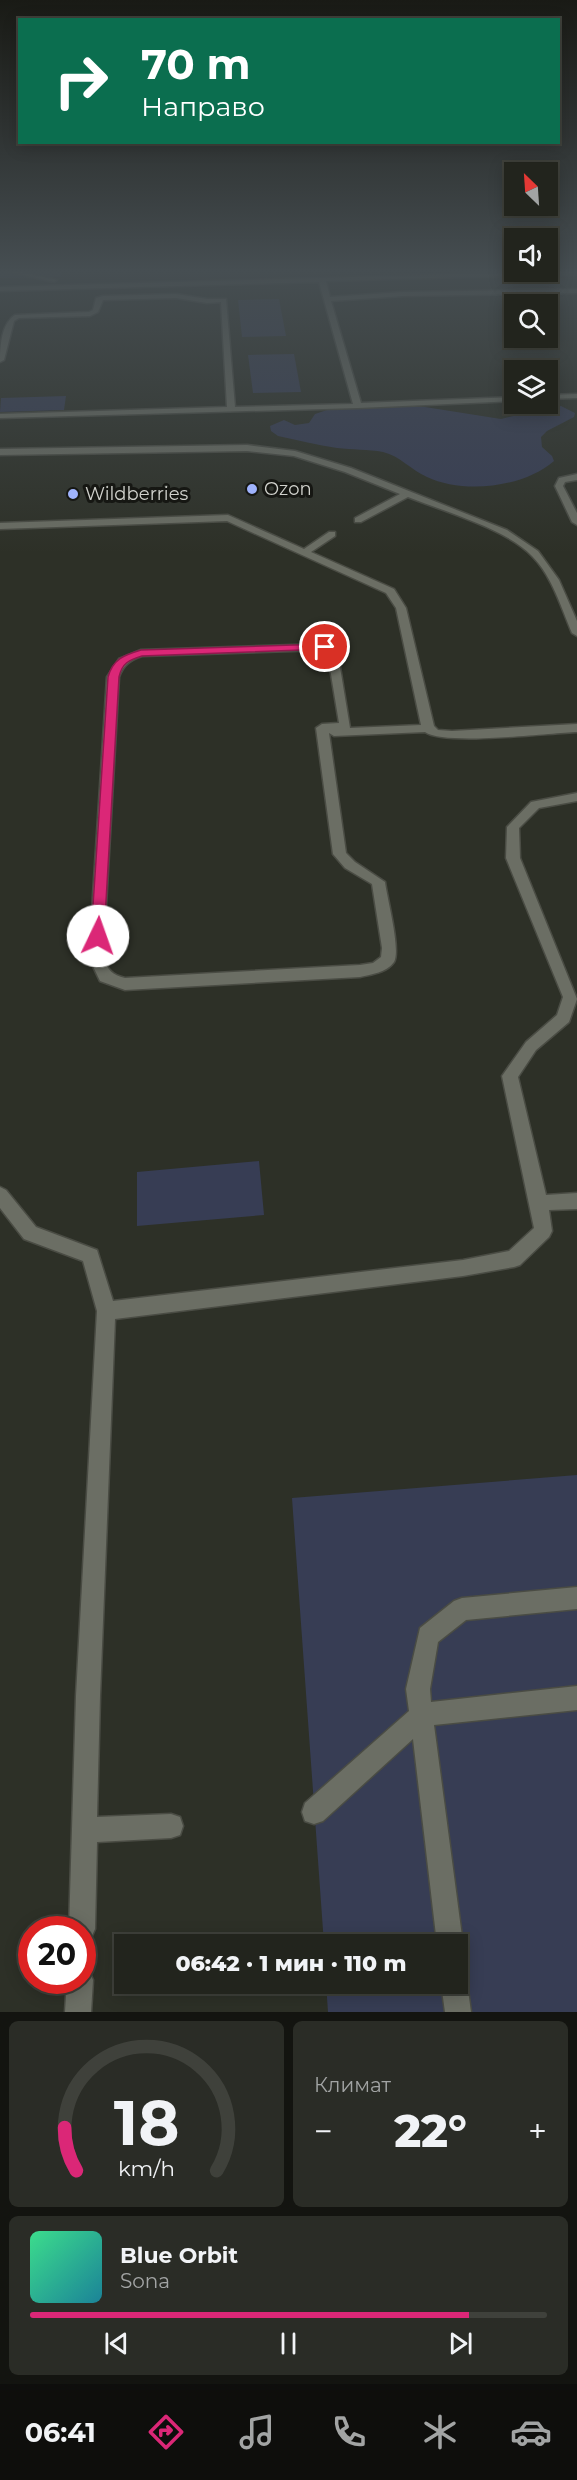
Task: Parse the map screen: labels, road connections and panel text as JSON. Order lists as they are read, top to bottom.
{
  "places": ["Ozon", "Wildberries"],
  "north": "top left",
  "page": {
    "turn": ["70 m", "Направо"],
    "limit": "20",
    "trip": "06:42 · 1 мин · 110 m",
    "tile": "Климат",
    "heat": ["−", "22°", "+"],
    "song": ["Blue Orbit", "Sona"],
    "tabs": "06:41",
    "gauge": ["18", "km/h"]
  }
}
